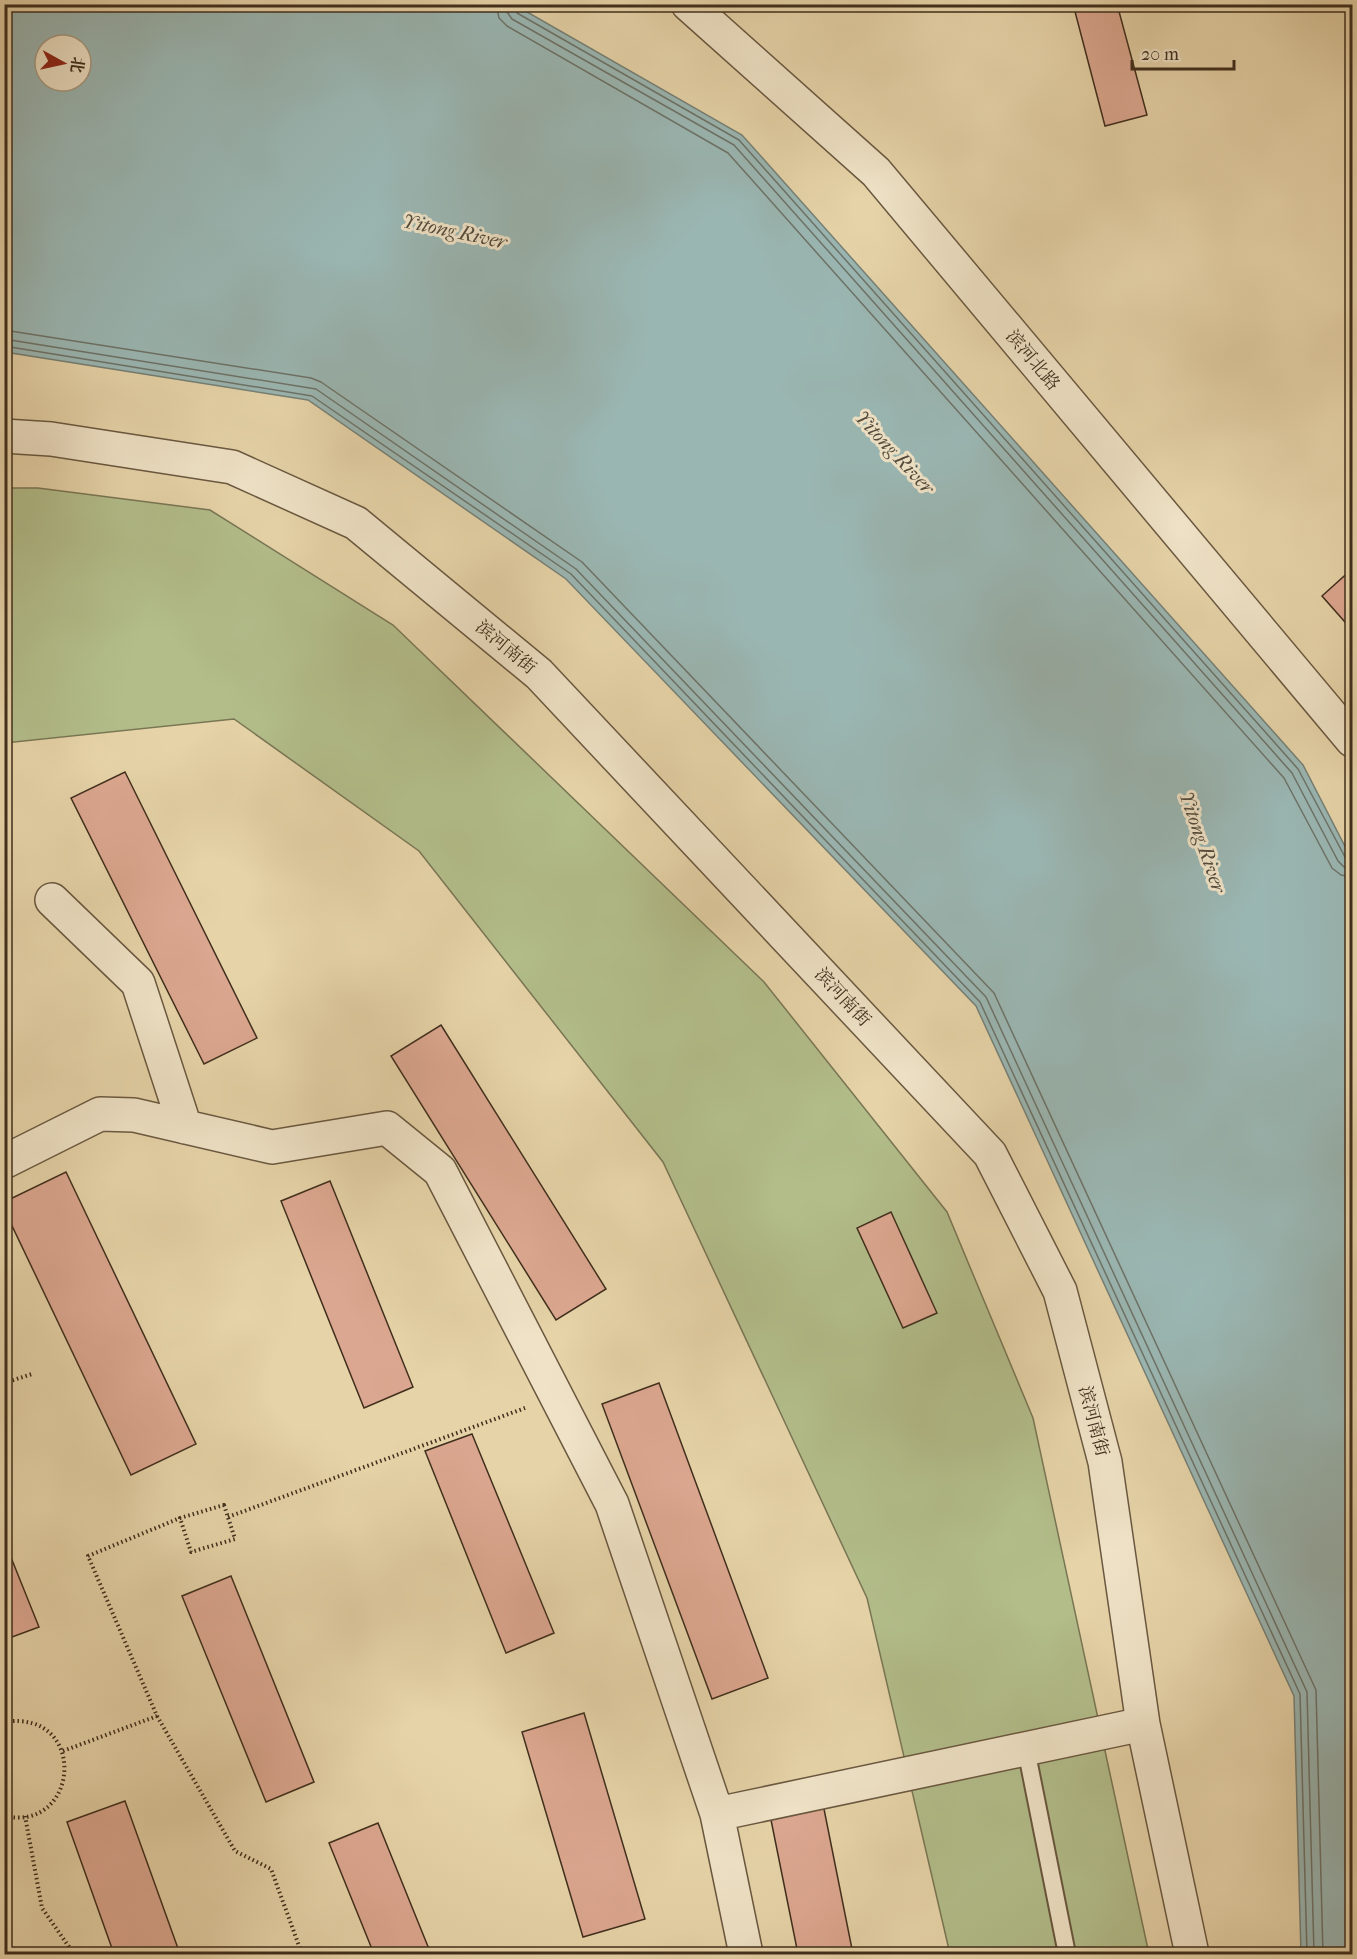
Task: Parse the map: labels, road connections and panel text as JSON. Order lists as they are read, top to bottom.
{
  "streets": {
    "street": ["滨河北路", "滨河南街"]
  },
  "water": ["Yitong River"],
  "scale_bar": "20 m",
  "north": "right"
}
